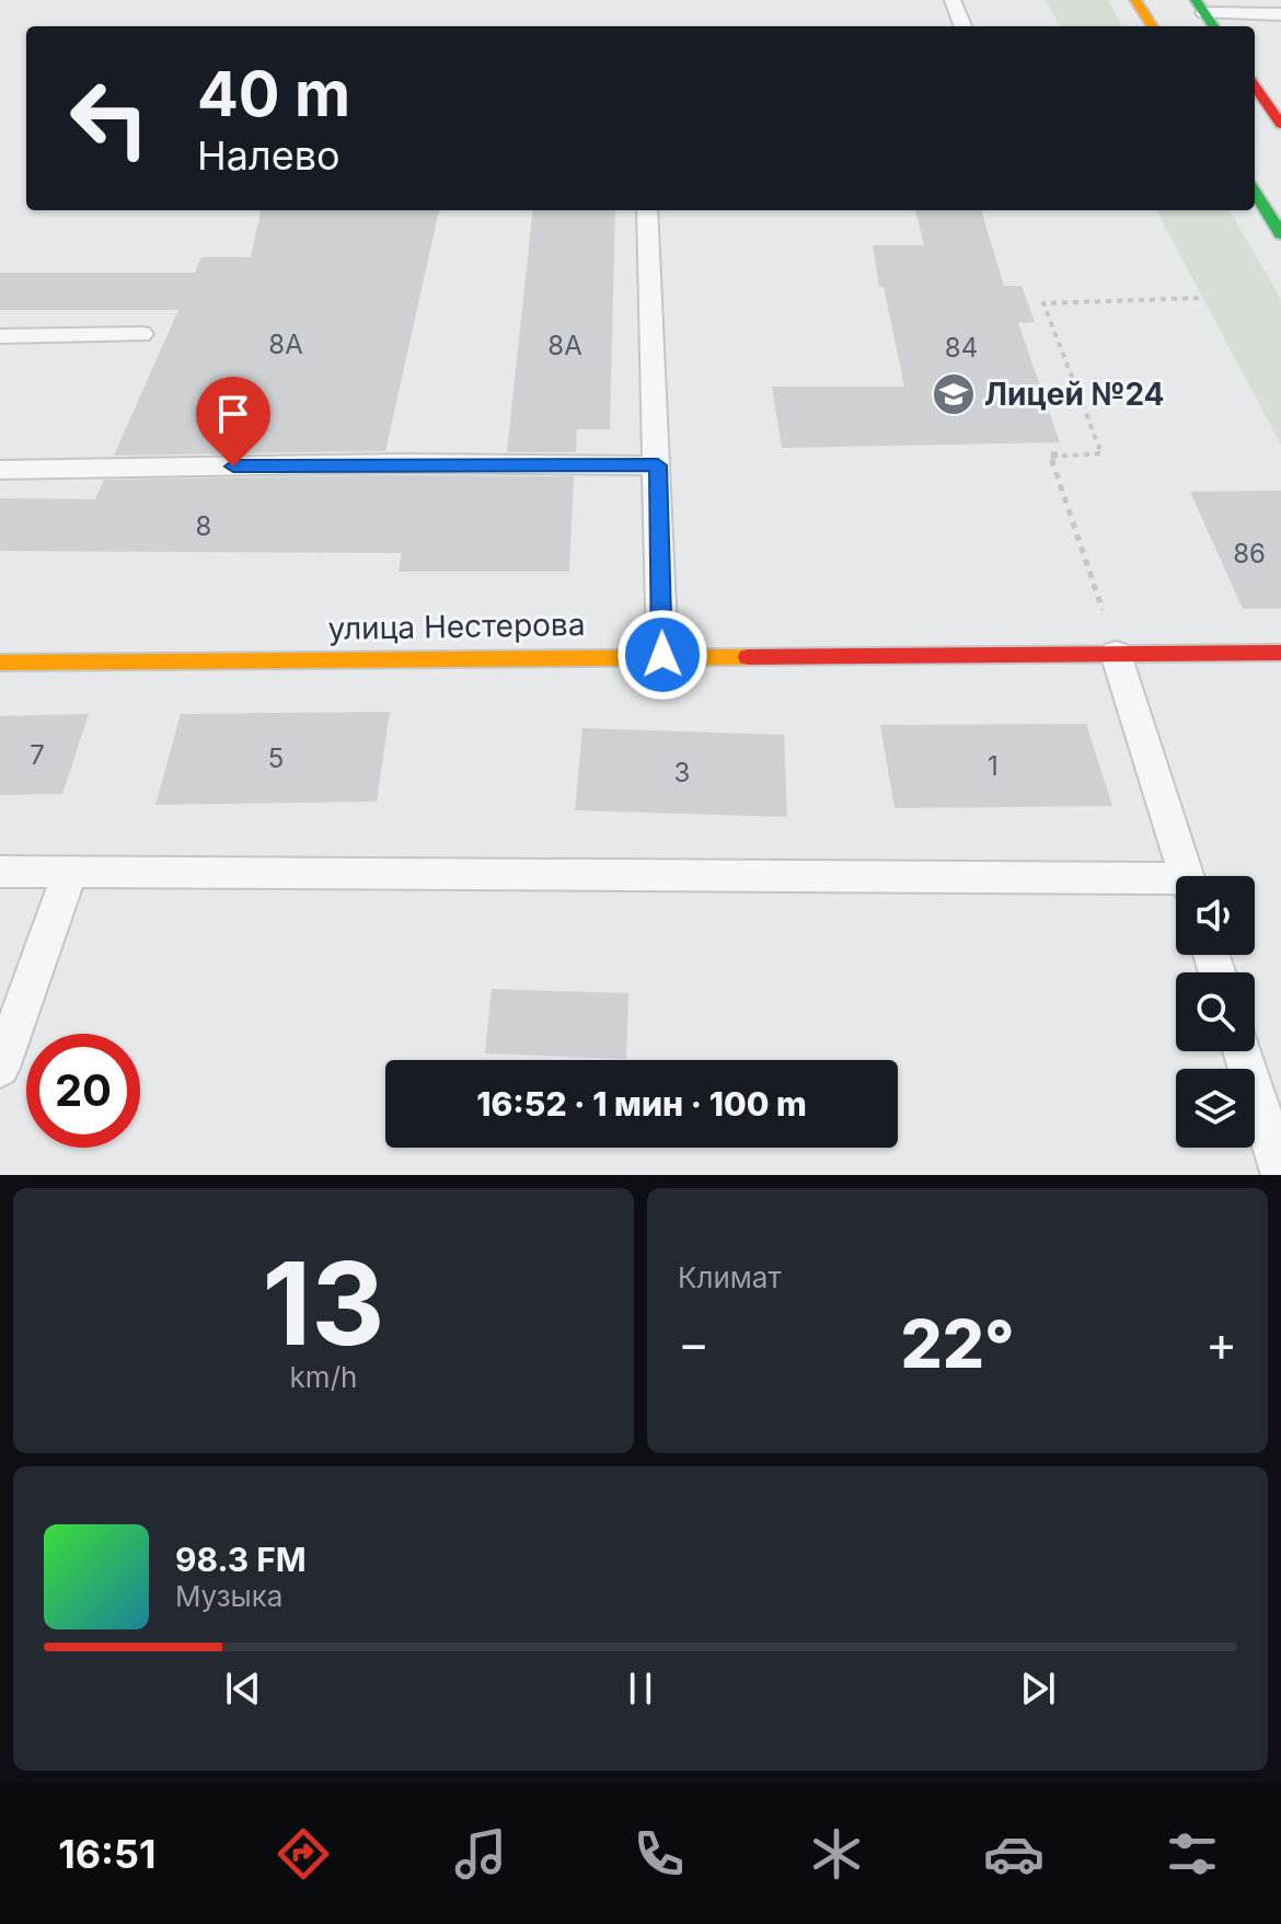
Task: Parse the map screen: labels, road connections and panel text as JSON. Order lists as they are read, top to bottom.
{
  "streets": {
    "street": ["улица Нестерова"]
  },
  "places": {
    "school or university": ["Лицей №24"]
  },
  "house_numbers": [
    "8А",
    "8А",
    "84",
    "8",
    "86",
    "7",
    "5",
    "1",
    "3"
  ],
  "page": {
    "turn": ["40 m", "Налево"],
    "limit": "20",
    "trip": "16:52 · 1 мин · 100 m",
    "tile": [
      ["13", "km/h"],
      "Климат"
    ],
    "heat": ["−", "22°", "+"],
    "song": ["98.3 FM", "Музыка"],
    "tabs": "16:51"
  }
}
